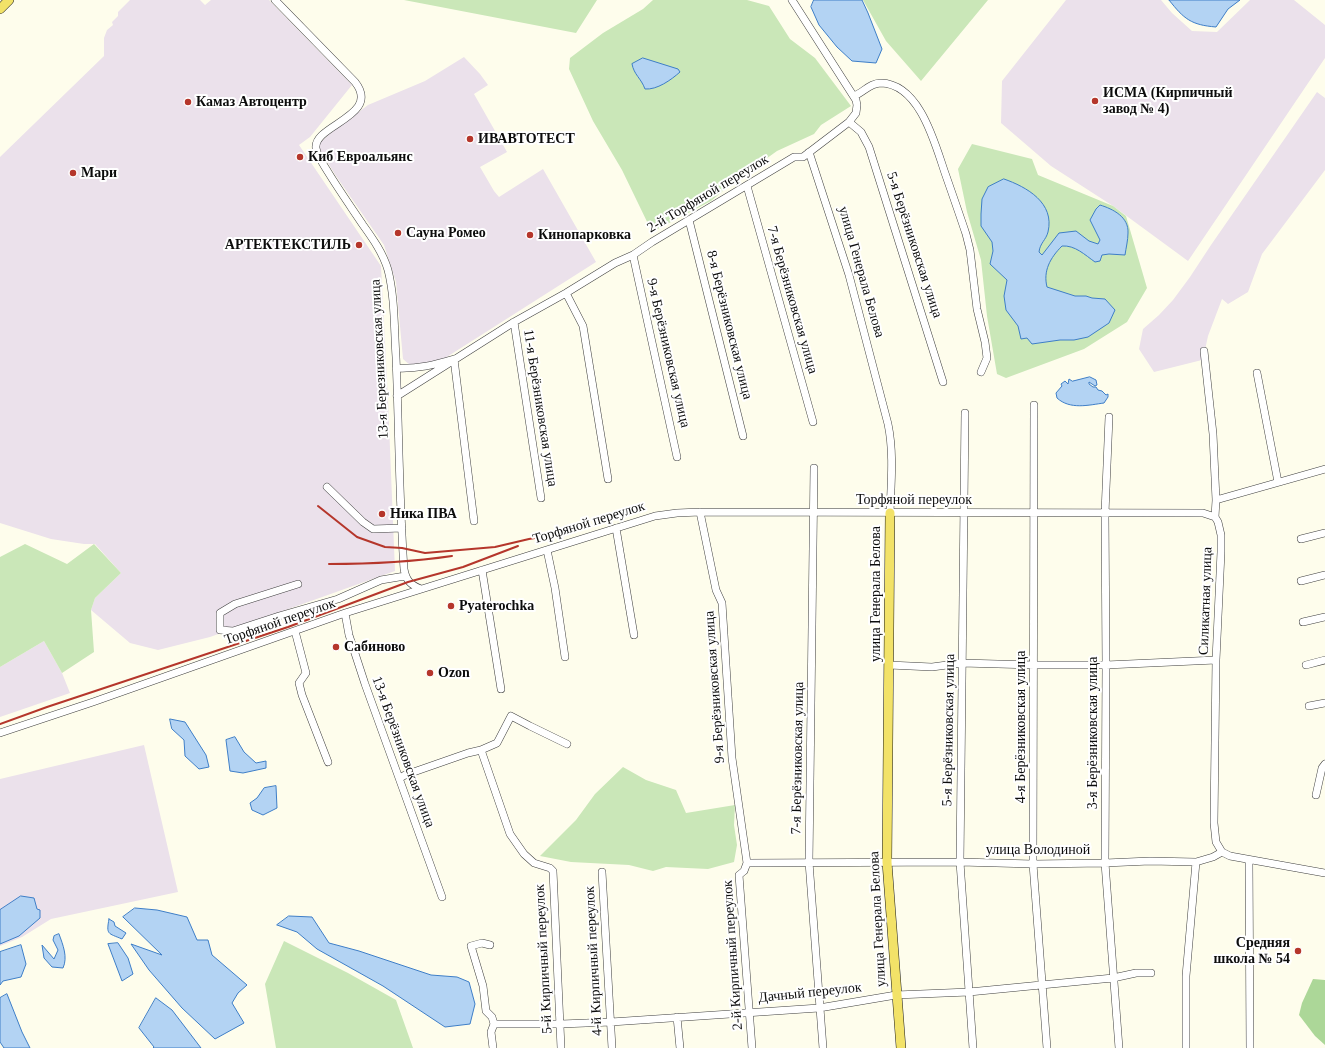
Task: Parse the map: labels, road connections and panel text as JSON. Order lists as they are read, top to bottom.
{
  "streets": {
    "main road": ["улица Генерала Белова"],
    "street": [
      "2-й Торфяной переулок",
      "5-я Берёзниковская улица",
      "7-я Берёзниковская улица",
      "8-я Берёзниковская улица",
      "9-я Берёзниковская улица",
      "13-я Березниковская улица",
      "11-я Берёзниковская улица",
      "Торфяной переулок",
      "Силикатная улица",
      "4-я Берёзниковская улица",
      "3-я Берёзниковская улица",
      "13-я Берёзниковская улица",
      "улица Володиной",
      "2-й Кирпичный переулок",
      "5-й Кирпичный переулок",
      "4-й Кирпичный переулок",
      "Дачный переулок"
    ]
  },
  "crossings": [
    ["2-й Торфяной переулок", "5-я Берёзниковская улица"],
    ["2-й Торфяной переулок", "улица Генерала Белова"],
    ["2-й Торфяной переулок", "7-я Берёзниковская улица"],
    ["2-й Торфяной переулок", "8-я Берёзниковская улица"],
    ["2-й Торфяной переулок", "9-я Берёзниковская улица"],
    ["2-й Торфяной переулок", "13-я Березниковская улица"],
    ["2-й Торфяной переулок", "11-я Берёзниковская улица"],
    ["5-я Берёзниковская улица", "Торфяной переулок"],
    ["5-я Берёзниковская улица", "улица Володиной"],
    ["5-я Берёзниковская улица", "Дачный переулок"],
    ["улица Генерала Белова", "Торфяной переулок"],
    ["улица Генерала Белова", "улица Володиной"],
    ["улица Генерала Белова", "Дачный переулок"],
    ["7-я Берёзниковская улица", "Торфяной переулок"],
    ["7-я Берёзниковская улица", "улица Володиной"],
    ["7-я Берёзниковская улица", "Дачный переулок"],
    ["9-я Берёзниковская улица", "Торфяной переулок"],
    ["9-я Берёзниковская улица", "улица Володиной"],
    ["9-я Берёзниковская улица", "2-й Кирпичный переулок"],
    ["Торфяной переулок", "Силикатная улица"],
    ["Торфяной переулок", "4-я Берёзниковская улица"],
    ["Торфяной переулок", "3-я Берёзниковская улица"],
    ["Торфяной переулок", "13-я Берёзниковская улица"],
    ["Силикатная улица", "улица Володиной"],
    ["4-я Берёзниковская улица", "улица Володиной"],
    ["4-я Берёзниковская улица", "Дачный переулок"],
    ["3-я Берёзниковская улица", "улица Володиной"],
    ["3-я Берёзниковская улица", "Дачный переулок"],
    ["улица Володиной", "2-й Кирпичный переулок"],
    ["2-й Кирпичный переулок", "Дачный переулок"],
    ["5-й Кирпичный переулок", "Дачный переулок"],
    ["4-й Кирпичный переулок", "Дачный переулок"]
  ],
  "places": [
    "ИСМА (Кирпичный завод № 4)",
    "Камаз Автоцентр",
    "ИВАВТОТЕСТ",
    "Киб Евроальянс",
    "Мари",
    "Сауна Ромео",
    "Кинопарковка",
    "АРТЕКТЕКСТИЛЬ",
    "Ника ПВА",
    "Pyaterochka",
    "Сабиново",
    "Ozon",
    "Средняя школа № 54"
  ]
}
